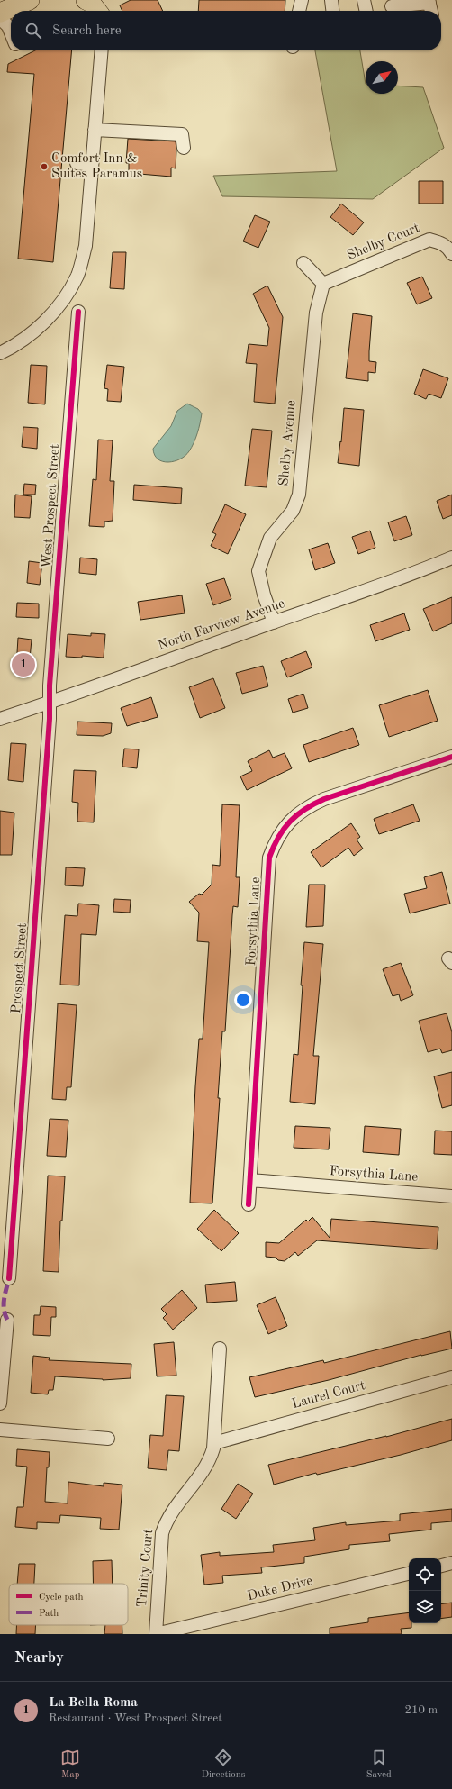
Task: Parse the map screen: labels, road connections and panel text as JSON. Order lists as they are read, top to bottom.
{
  "streets": {
    "street": [
      "Shelby Court",
      "Shelby Avenue",
      "West Prospect Street",
      "North Farview Avenue",
      "Forsythia Lane",
      "Prospect Street",
      "Laurel Court",
      "Trinity Court",
      "Duke Drive"
    ]
  },
  "crossings": [
    ["Shelby Court", "Shelby Avenue"],
    ["Shelby Avenue", "North Farview Avenue"],
    ["West Prospect Street", "North Farview Avenue"],
    ["West Prospect Street", "Prospect Street"],
    ["North Farview Avenue", "Prospect Street"],
    ["Laurel Court", "Trinity Court"],
    ["Trinity Court", "Duke Drive"]
  ],
  "places": ["Comfort Inn & Suites Paramus"],
  "legend": ["Cycle path", "Path"],
  "north": "top right",
  "page": {
    "search": "Search here",
    "pins": "1",
    "heading": "Nearby",
    "list": [
      {
        "mark": "1",
        "name": "La Bella Roma",
        "note": "Restaurant · West Prospect Street",
        "value": "210 m"
      }
    ],
    "nav": ["Map", "Directions", "Saved"]
  }
}
